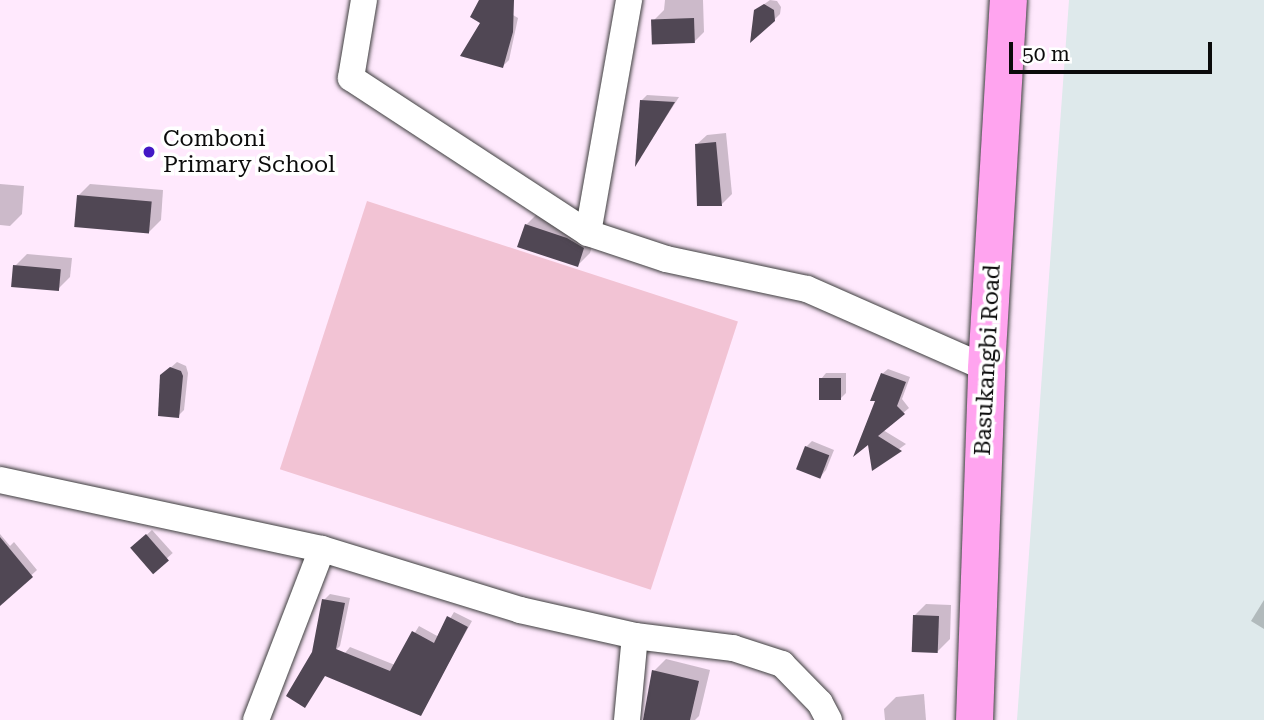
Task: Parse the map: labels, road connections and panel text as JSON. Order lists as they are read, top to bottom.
{
  "streets": {
    "street": ["Basukangbi Road"]
  },
  "places": ["Comboni Primary School"],
  "scale_bar": "50 m"
}
